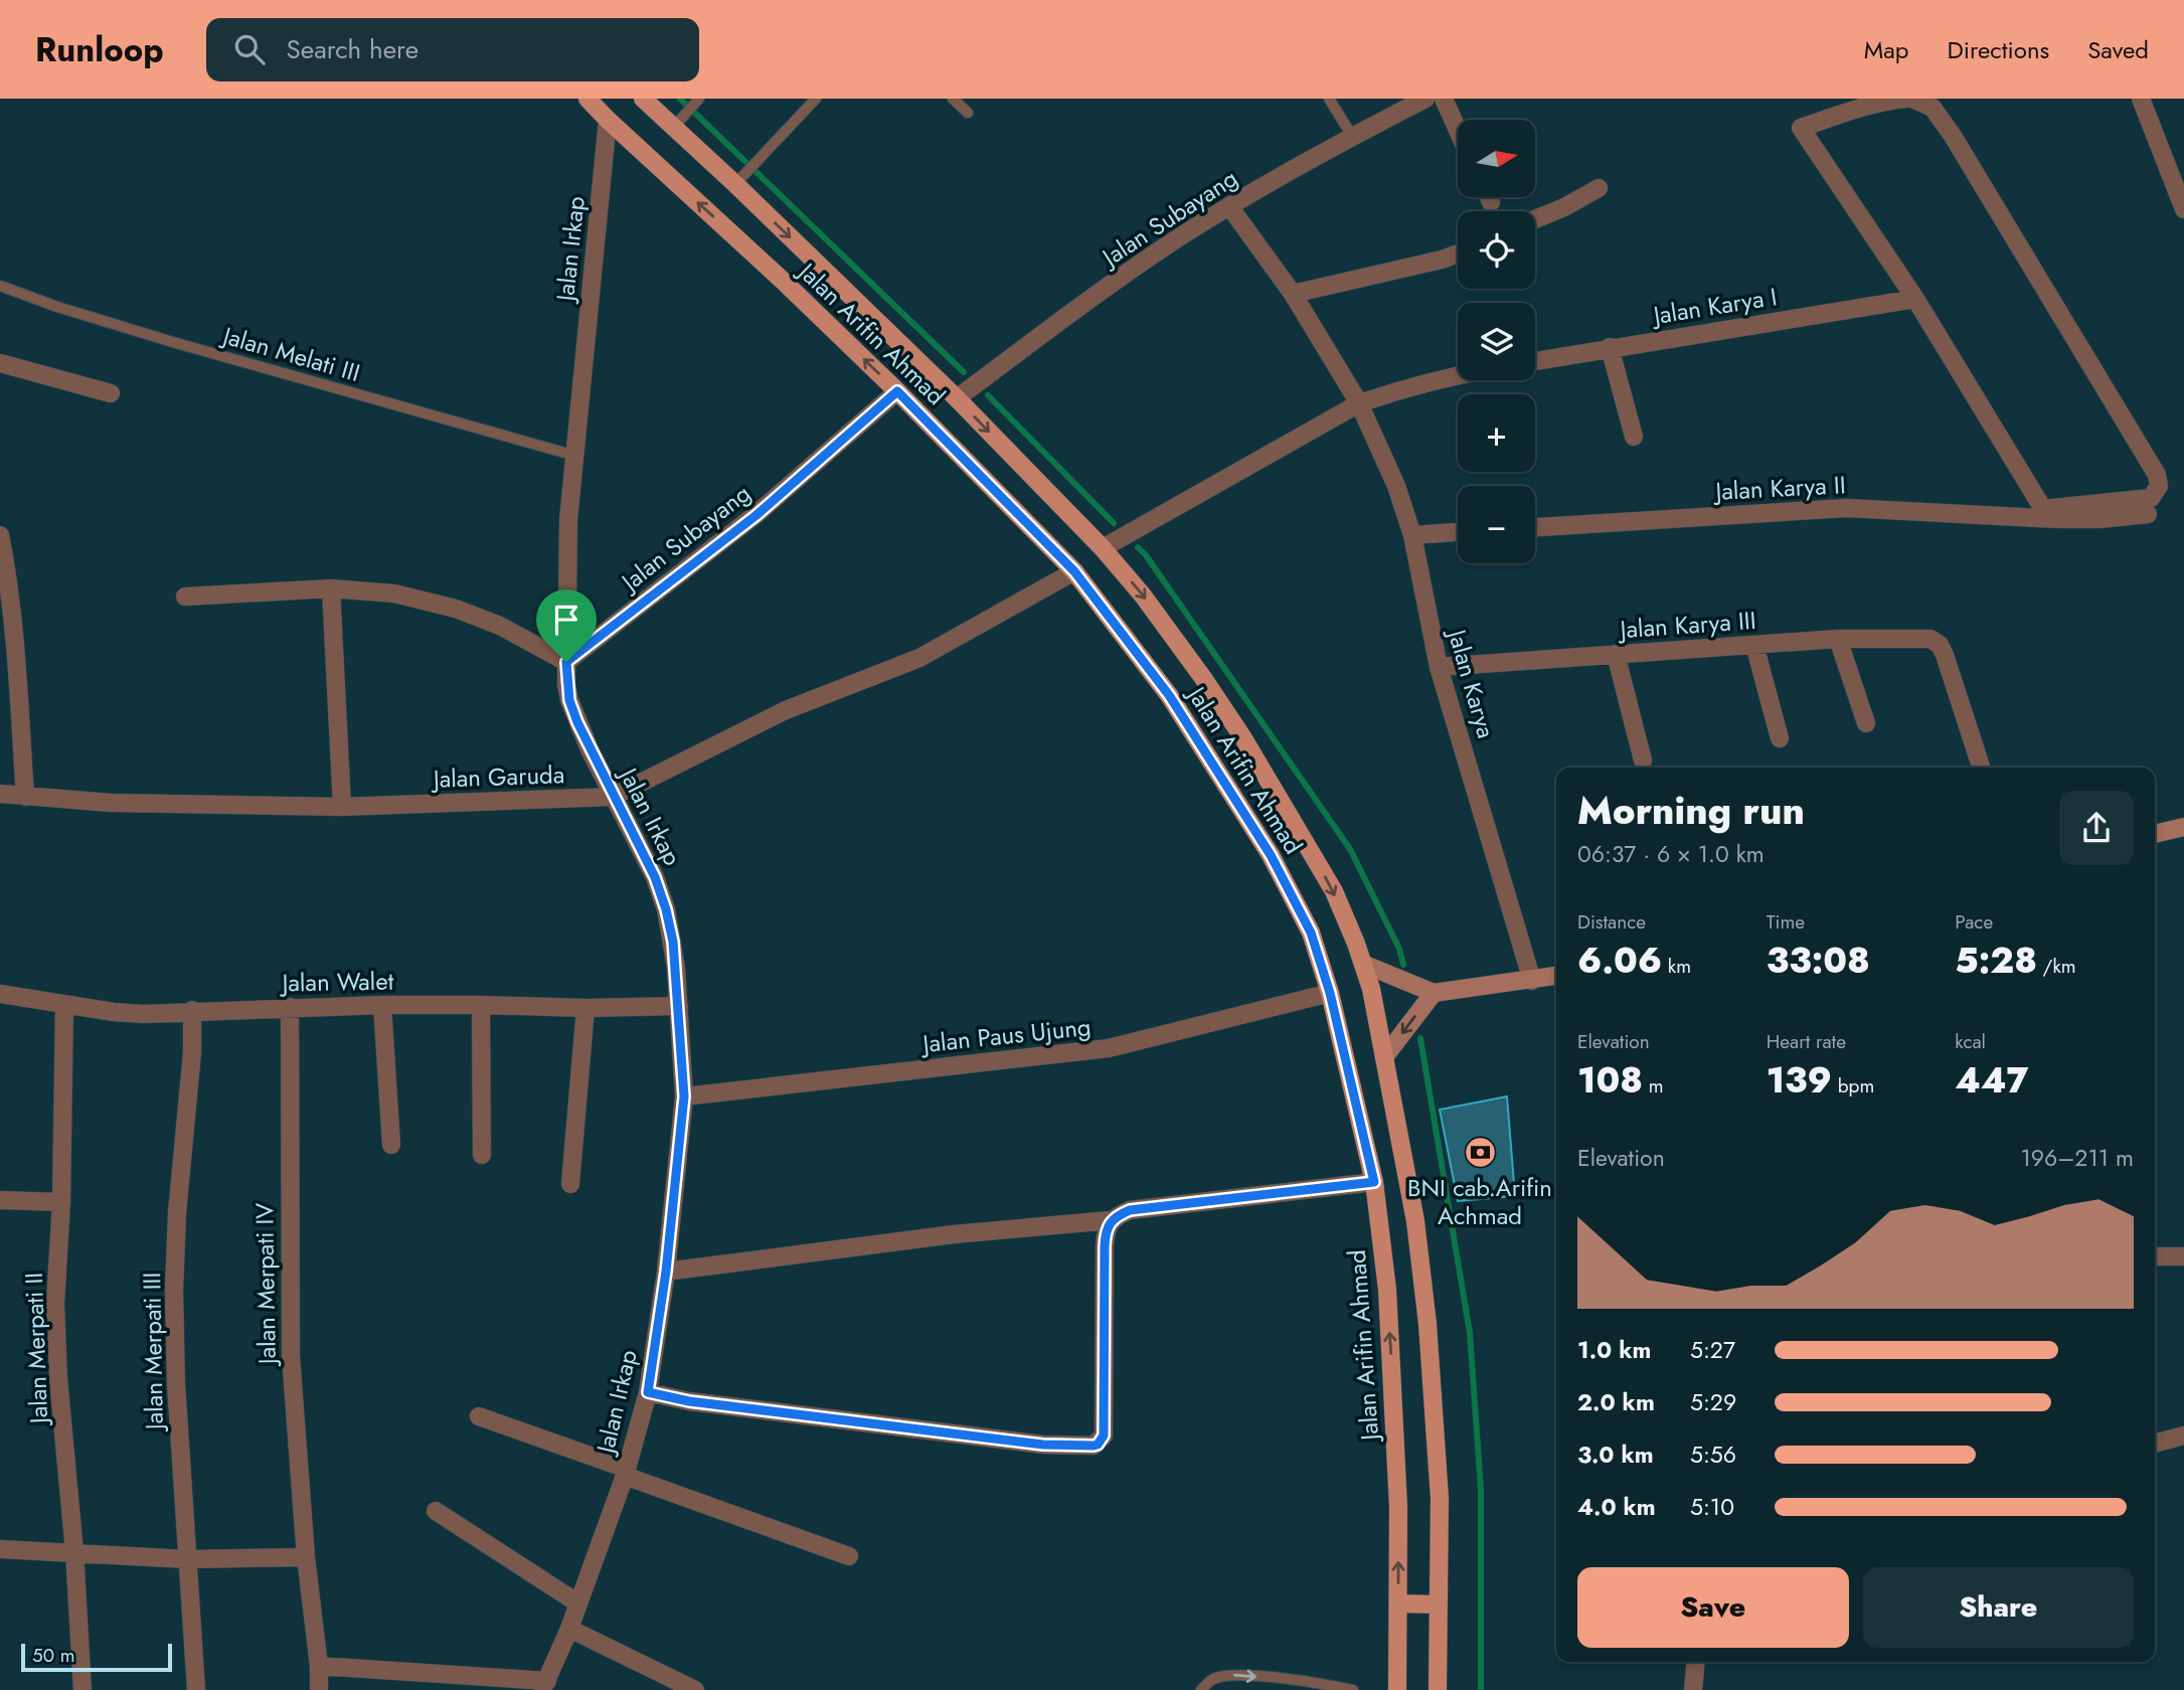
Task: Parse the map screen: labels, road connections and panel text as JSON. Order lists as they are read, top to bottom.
{
  "streets": {
    "main road": ["Jalan Arifin Ahmad"],
    "street": [
      "Jalan Subayang",
      "Jalan Irkap",
      "Jalan Karya I",
      "Jalan Karya II",
      "Jalan Karya III",
      "Jalan Karya",
      "Jalan Garuda",
      "Jalan Walet",
      "Jalan Paus Ujung",
      "Jalan Merpati IV",
      "Jalan Merpati II",
      "Jalan Merpati III"
    ],
    "lane": ["Jalan Melati III"]
  },
  "crossings": [
    ["Jalan Subayang", "Jalan Irkap"],
    ["Jalan Subayang", "Jalan Arifin Ahmad"],
    ["Jalan Subayang", "Jalan Karya"],
    ["Jalan Irkap", "Jalan Arifin Ahmad"],
    ["Jalan Irkap", "Jalan Melati III"],
    ["Jalan Irkap", "Jalan Garuda"],
    ["Jalan Irkap", "Jalan Walet"],
    ["Jalan Irkap", "Jalan Paus Ujung"],
    ["Jalan Arifin Ahmad", "Jalan Garuda"],
    ["Jalan Arifin Ahmad", "Jalan Paus Ujung"],
    ["Jalan Karya III", "Jalan Karya"],
    ["Jalan Walet", "Jalan Merpati IV"],
    ["Jalan Walet", "Jalan Merpati II"],
    ["Jalan Walet", "Jalan Merpati III"]
  ],
  "places": {
    "bank": ["BNI cab.Arifin Achmad"]
  },
  "scale_bar": "50 m",
  "north": "right",
  "page": {
    "header": "Runloop",
    "search": "Search here",
    "nav": ["Map", "Directions", "Saved"],
    "map_buttons": ["+", "−"],
    "heading": ["Morning run", "06:37 · 6 × 1.0 km"],
    "stats": [
      ["Distance", "6.06 km"],
      ["Time", "33:08"],
      ["Pace", "5:28 /km"],
      ["Elevation", "108 m"],
      ["Heart rate", "139 bpm"],
      ["kcal", "447"]
    ],
    "chart": ["Elevation", "196–211 m"],
    "list": [
      {
        "name": "1.0 km",
        "note": "5:27"
      },
      {
        "name": "2.0 km",
        "note": "5:29"
      },
      {
        "name": "3.0 km",
        "note": "5:56"
      },
      {
        "name": "4.0 km",
        "note": "5:10"
      }
    ],
    "buttons": ["Save", "Share"],
    "scale": "50 m"
  }
}
